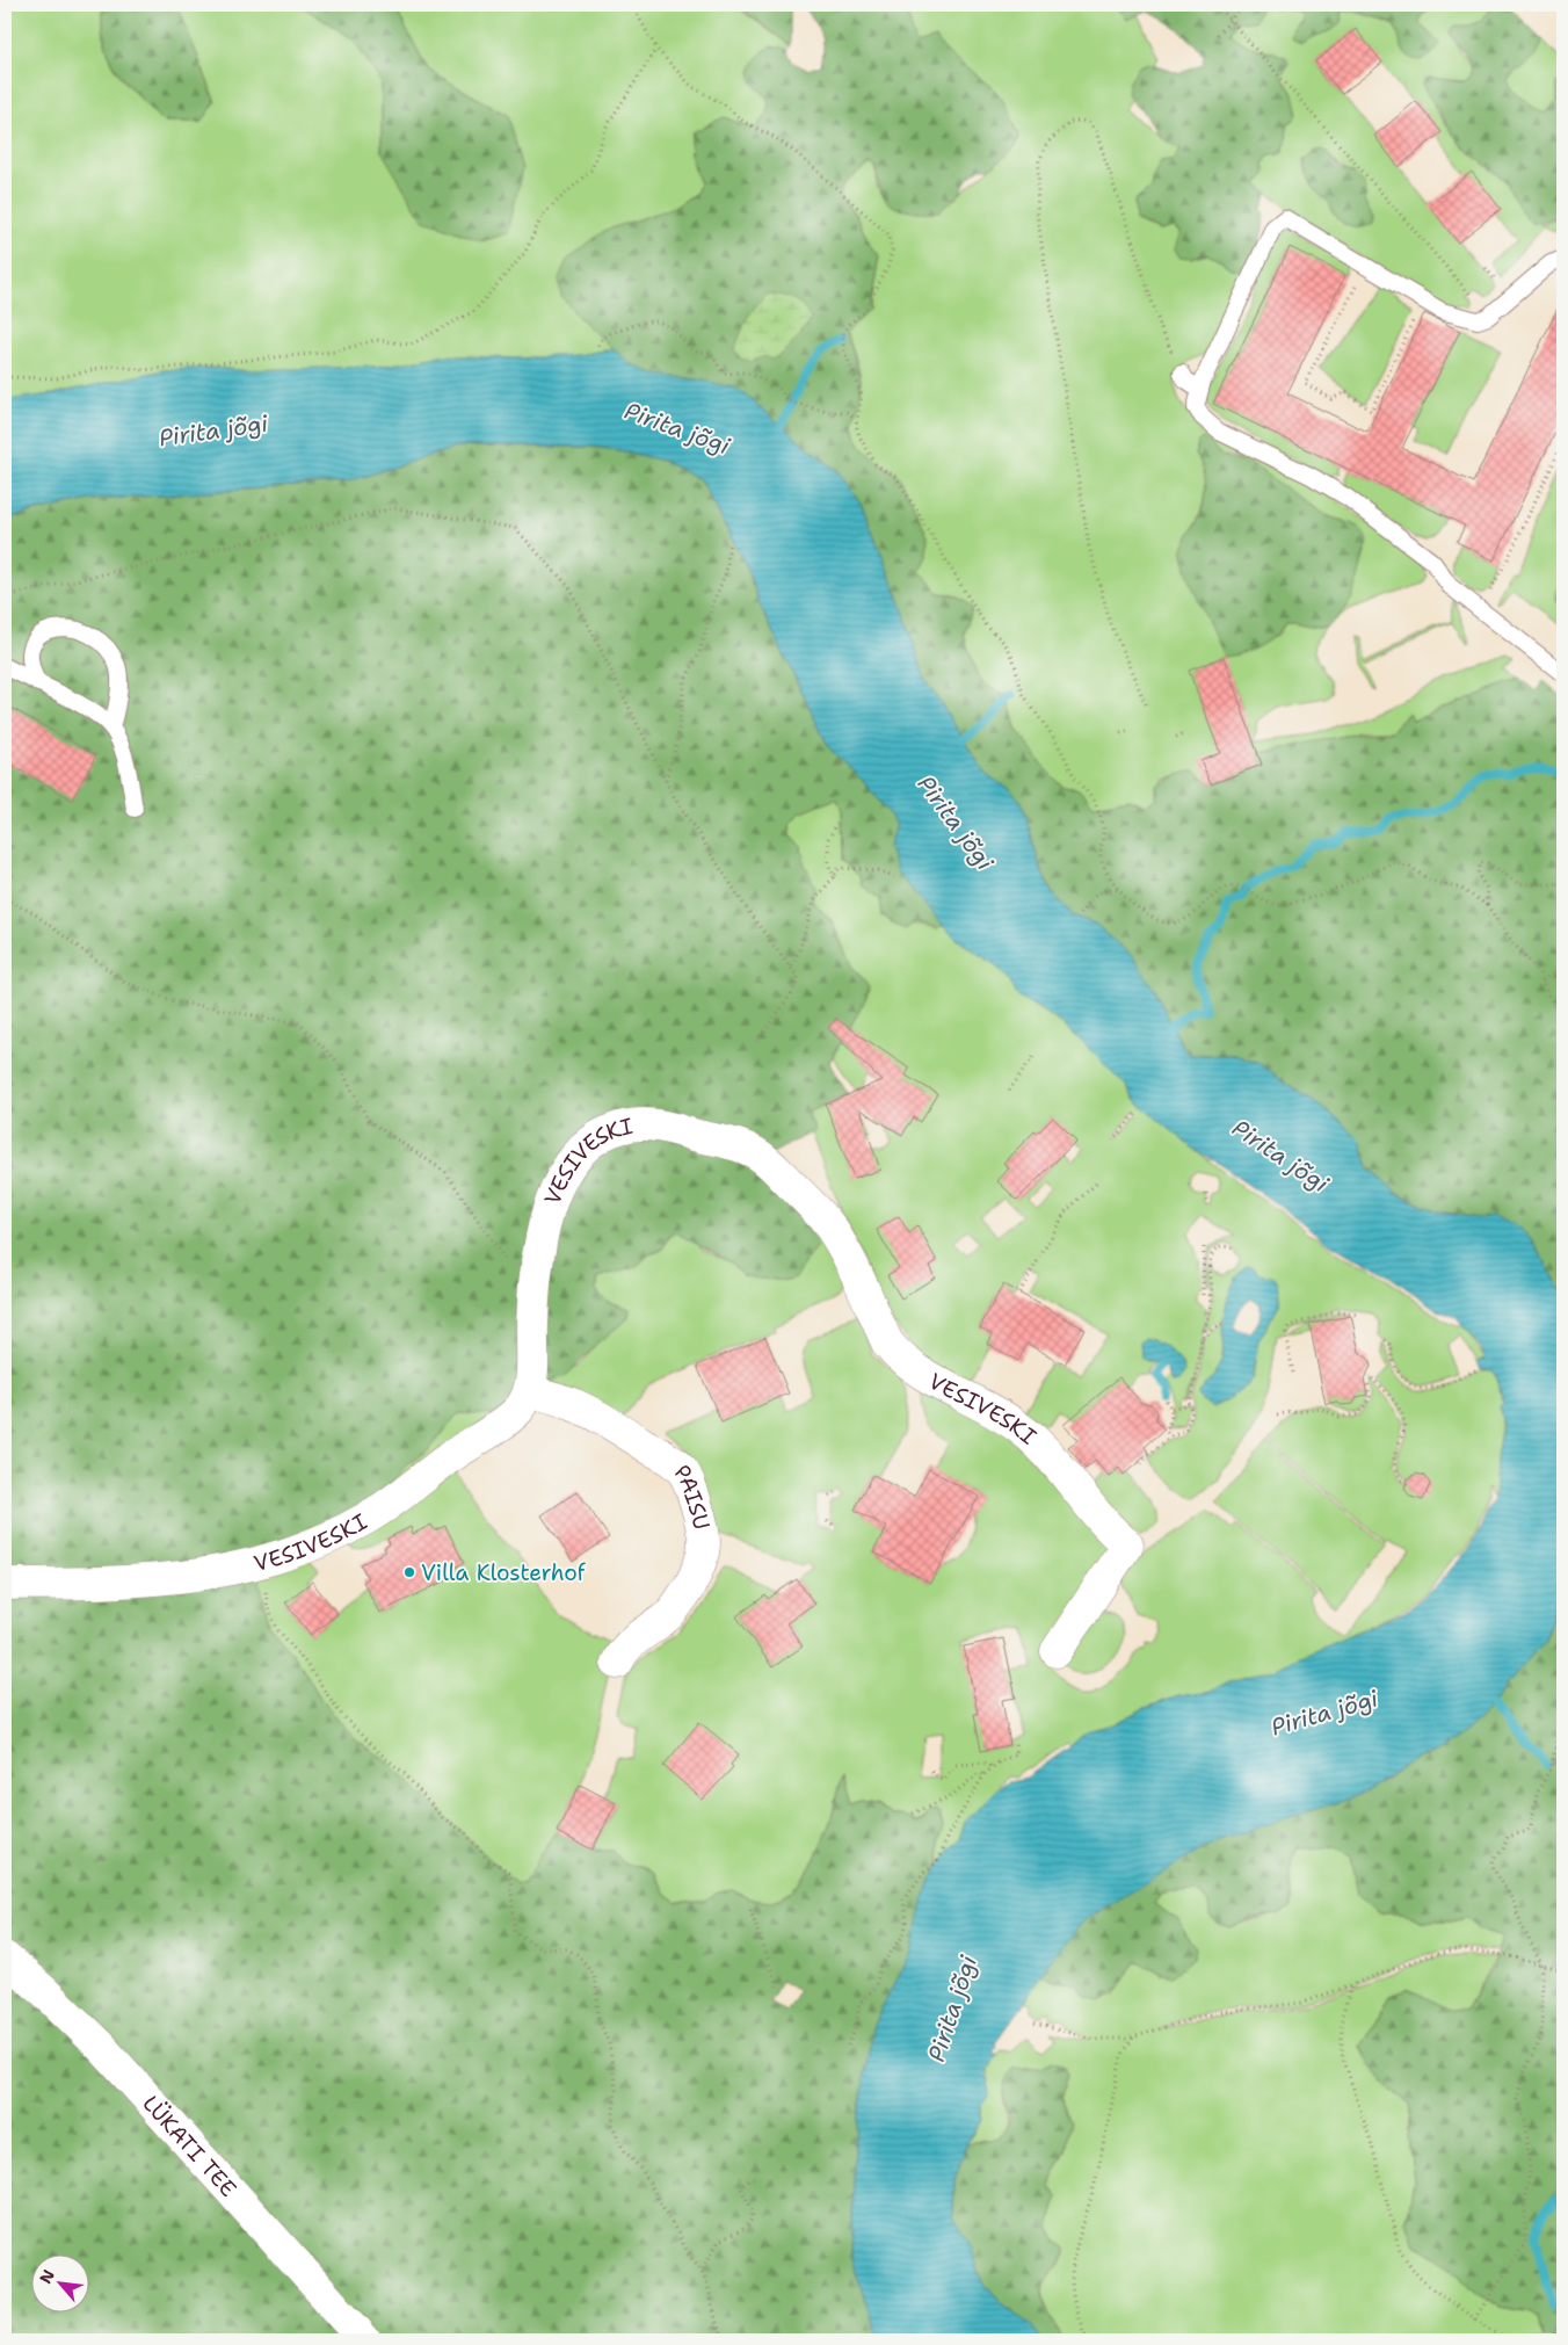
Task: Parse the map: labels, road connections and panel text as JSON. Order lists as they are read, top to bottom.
{
  "streets": {
    "street": ["VESIVESKI", "PAISU", "LÜKATI TEE"]
  },
  "crossings": [
    ["VESIVESKI", "PAISU"]
  ],
  "water": ["Pirita jõgi"],
  "places": ["Villa Klosterhof"],
  "north": "top left"
}
